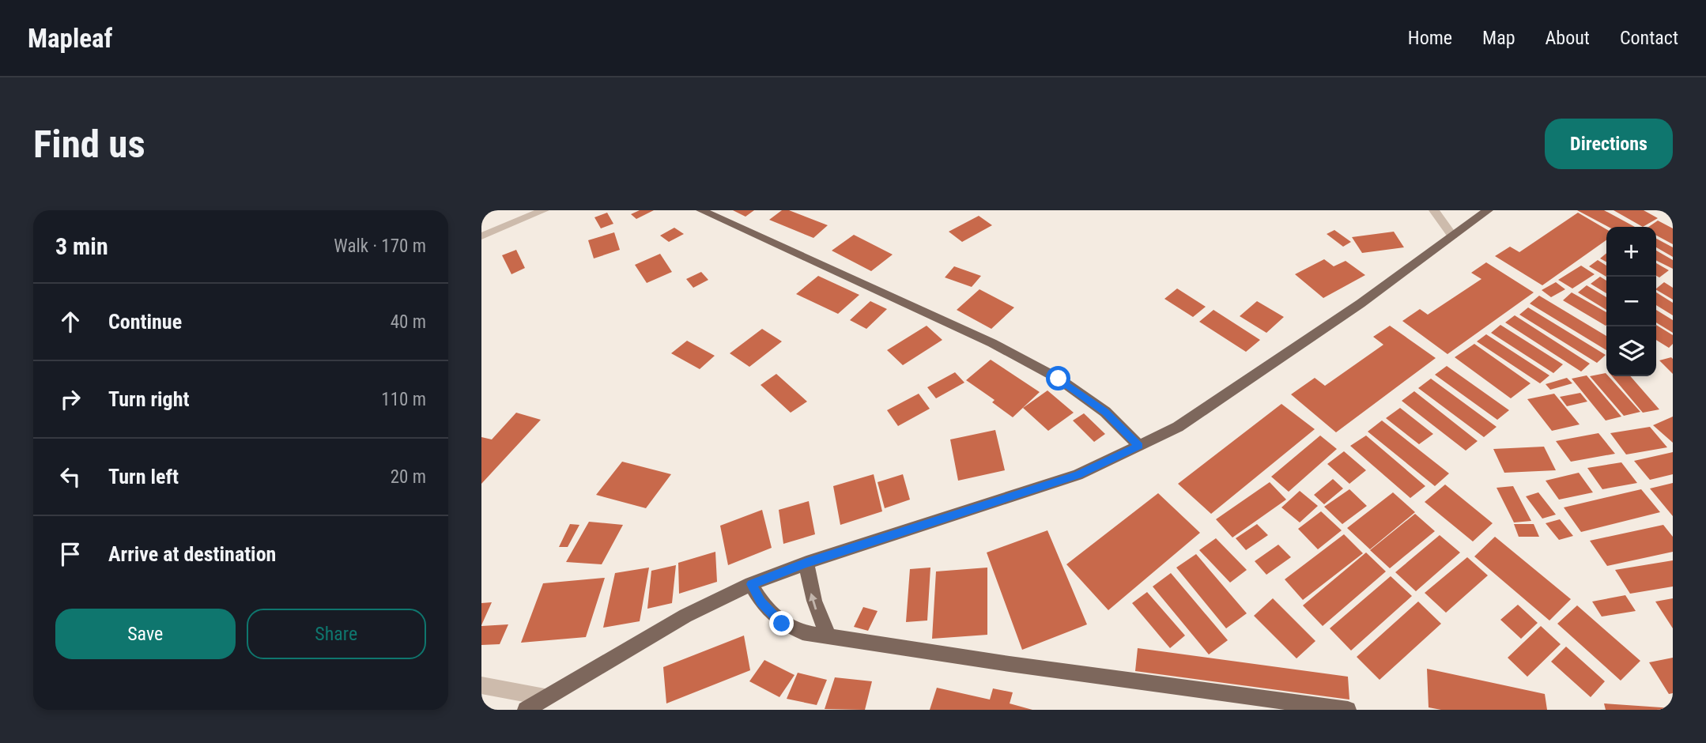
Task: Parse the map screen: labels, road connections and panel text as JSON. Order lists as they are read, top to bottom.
{
  "page": {
    "header": "Mapleaf",
    "nav": [
      "Home",
      "Map",
      "About",
      "Contact"
    ],
    "buttons": [
      "Directions",
      ["Save", "Share"]
    ],
    "title": "Find us",
    "heading": ["3 min", "Walk · 170 m"],
    "map_buttons": ["+", "−"],
    "list": [
      ["Continue", "40 m"],
      ["Turn right", "110 m"],
      ["Turn left", "20 m"],
      "Arrive at destination"
    ]
  }
}
